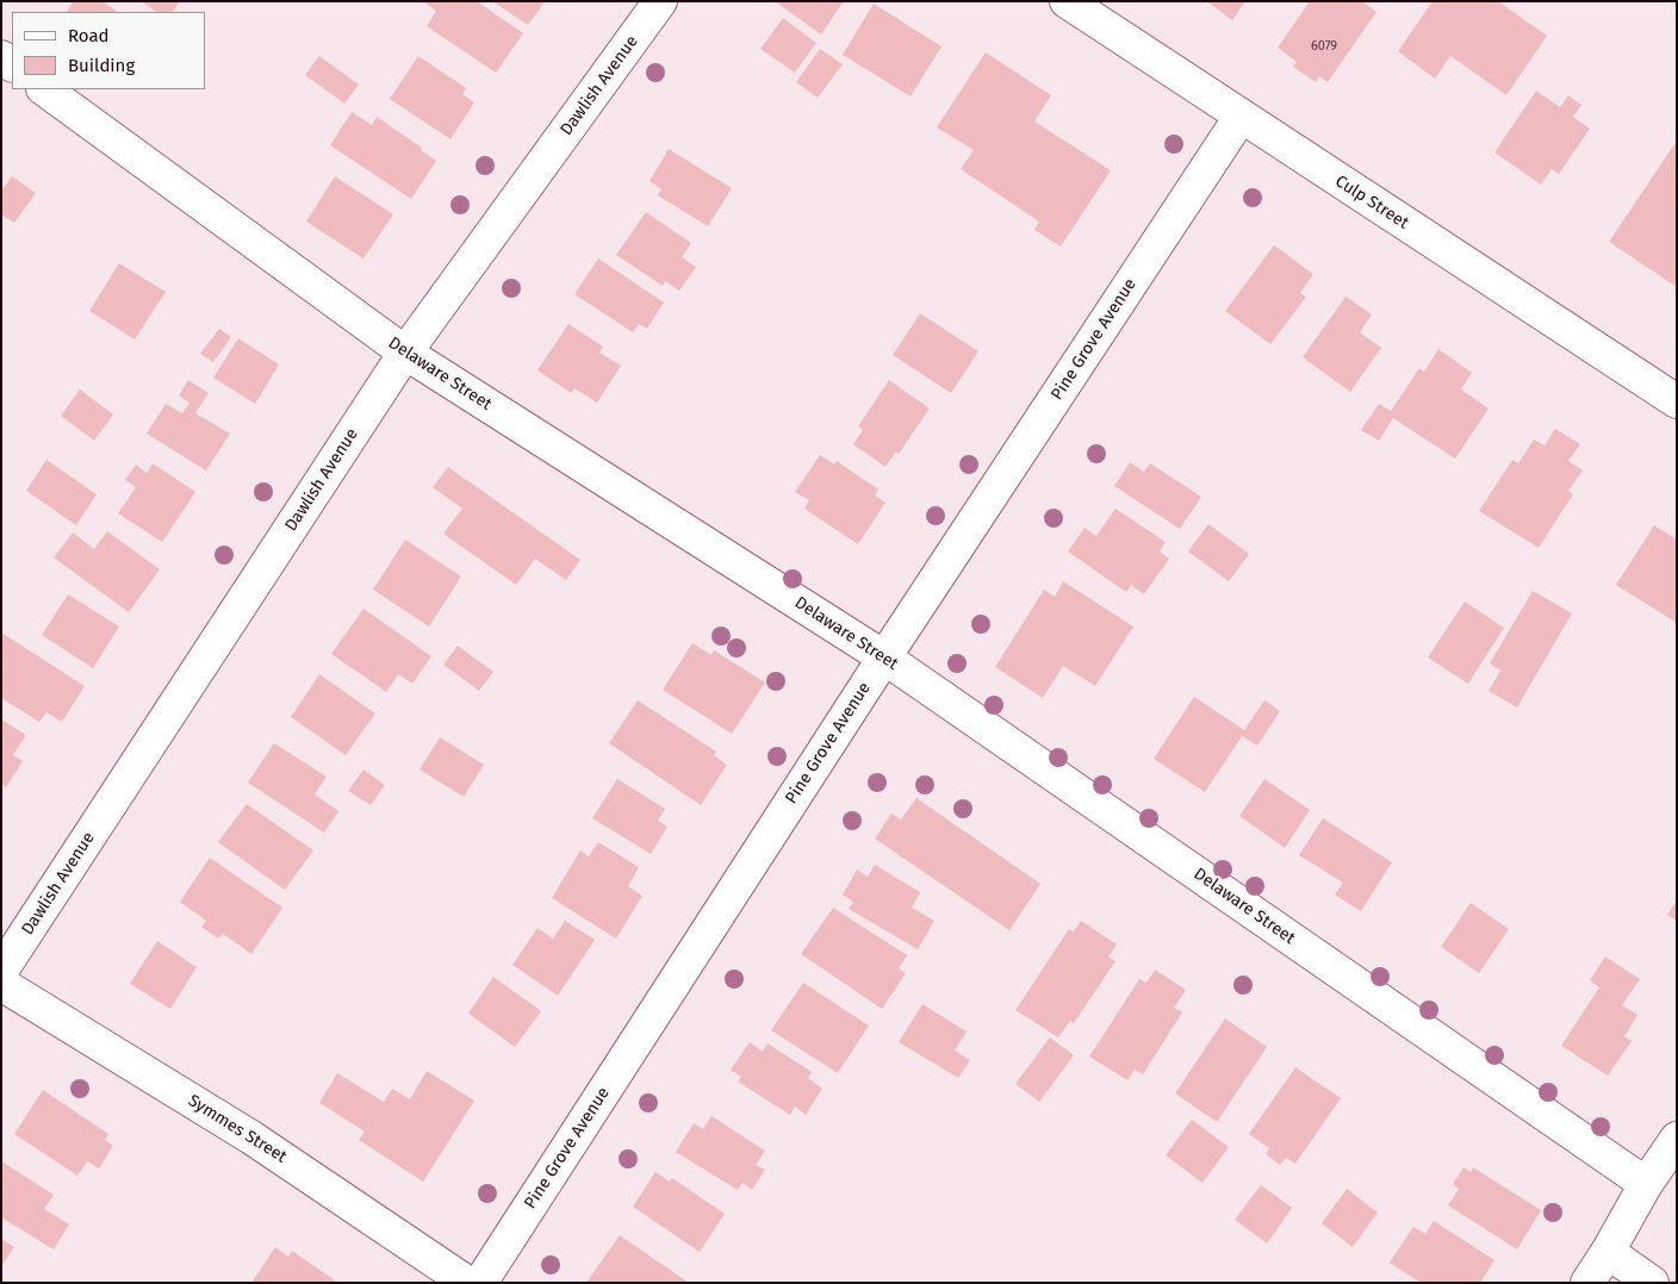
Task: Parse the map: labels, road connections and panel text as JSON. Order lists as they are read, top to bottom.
{
  "streets": {
    "street": [
      "Dawlish Avenue",
      "Culp Street",
      "Pine Grove Avenue",
      "Delaware Street",
      "Symmes Street"
    ]
  },
  "crossings": [
    ["Dawlish Avenue", "Delaware Street"],
    ["Culp Street", "Pine Grove Avenue"],
    ["Pine Grove Avenue", "Delaware Street"]
  ],
  "house_numbers": ["6079"],
  "legend": ["Road", "Building"]
}
